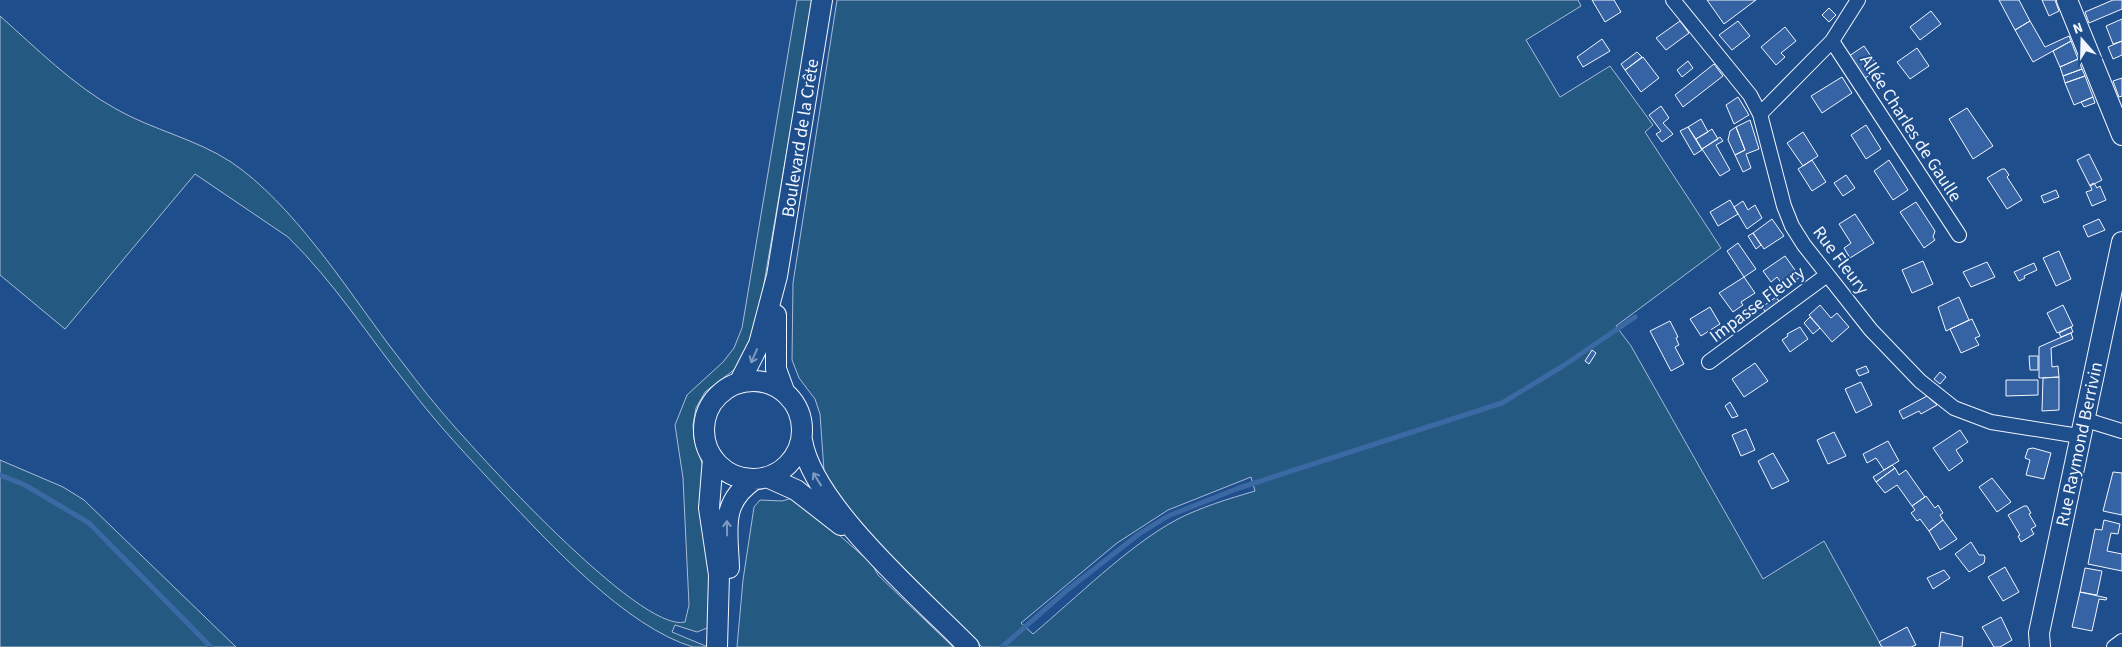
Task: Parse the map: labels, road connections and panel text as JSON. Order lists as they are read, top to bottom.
{
  "streets": {
    "main road": ["Boulevard de la Crête", "Rue Raymond Berrivin"],
    "street": ["Allée Charles de Gaulle", "Rue Fleury", "Impasse Fleury"]
  },
  "crossings": [
    ["Rue Fleury", "Impasse Fleury"],
    ["Rue Fleury", "Rue Raymond Berrivin"]
  ],
  "north": "top"
}
